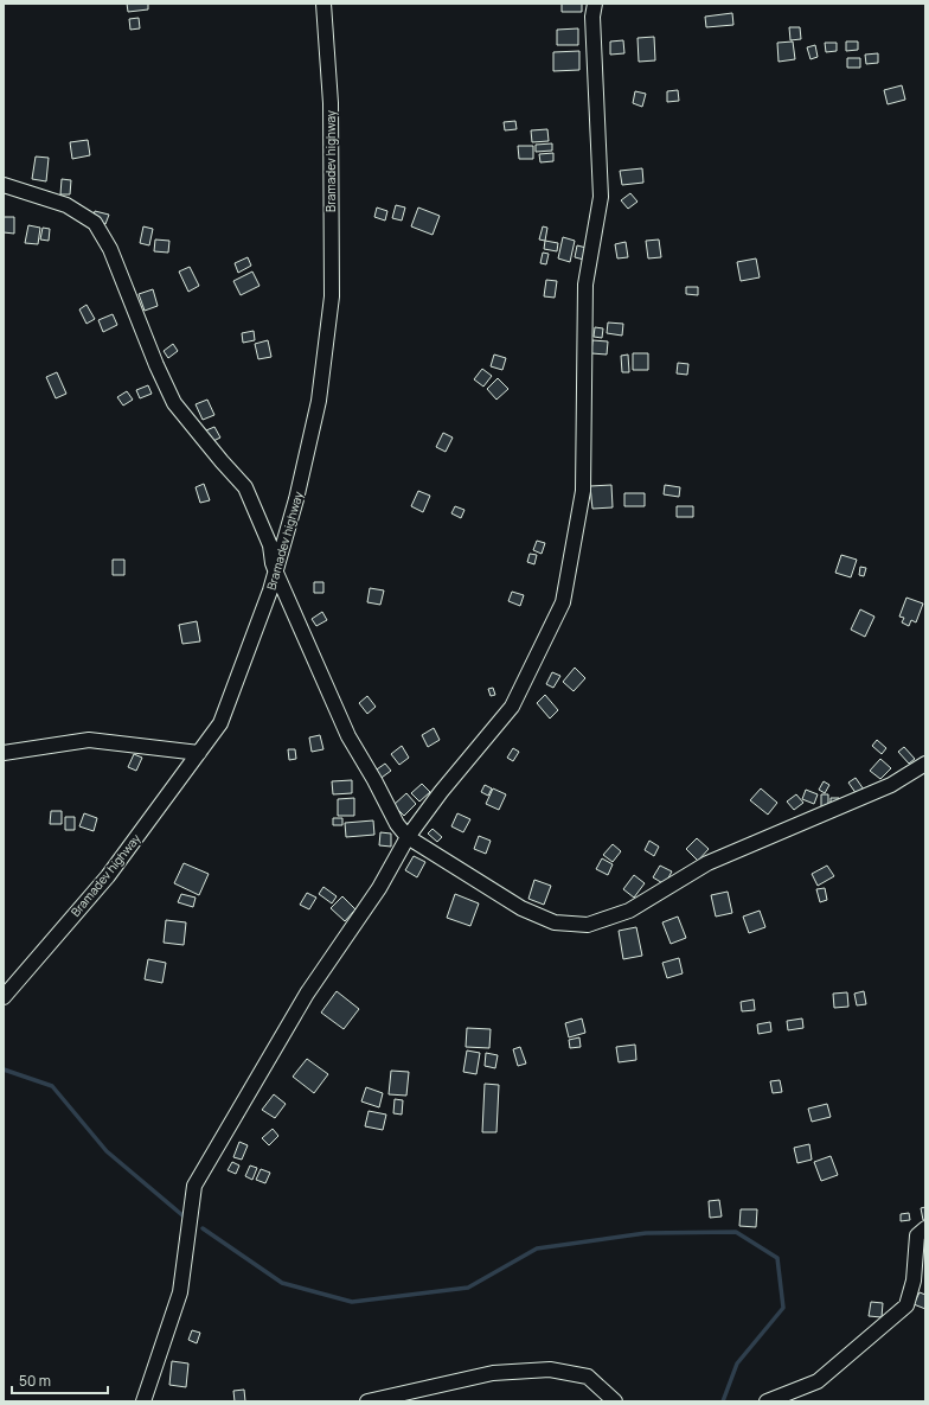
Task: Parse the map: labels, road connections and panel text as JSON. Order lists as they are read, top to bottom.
{
  "streets": {
    "street": ["Bramadev highway"]
  },
  "scale_bar": "50 m"
}
